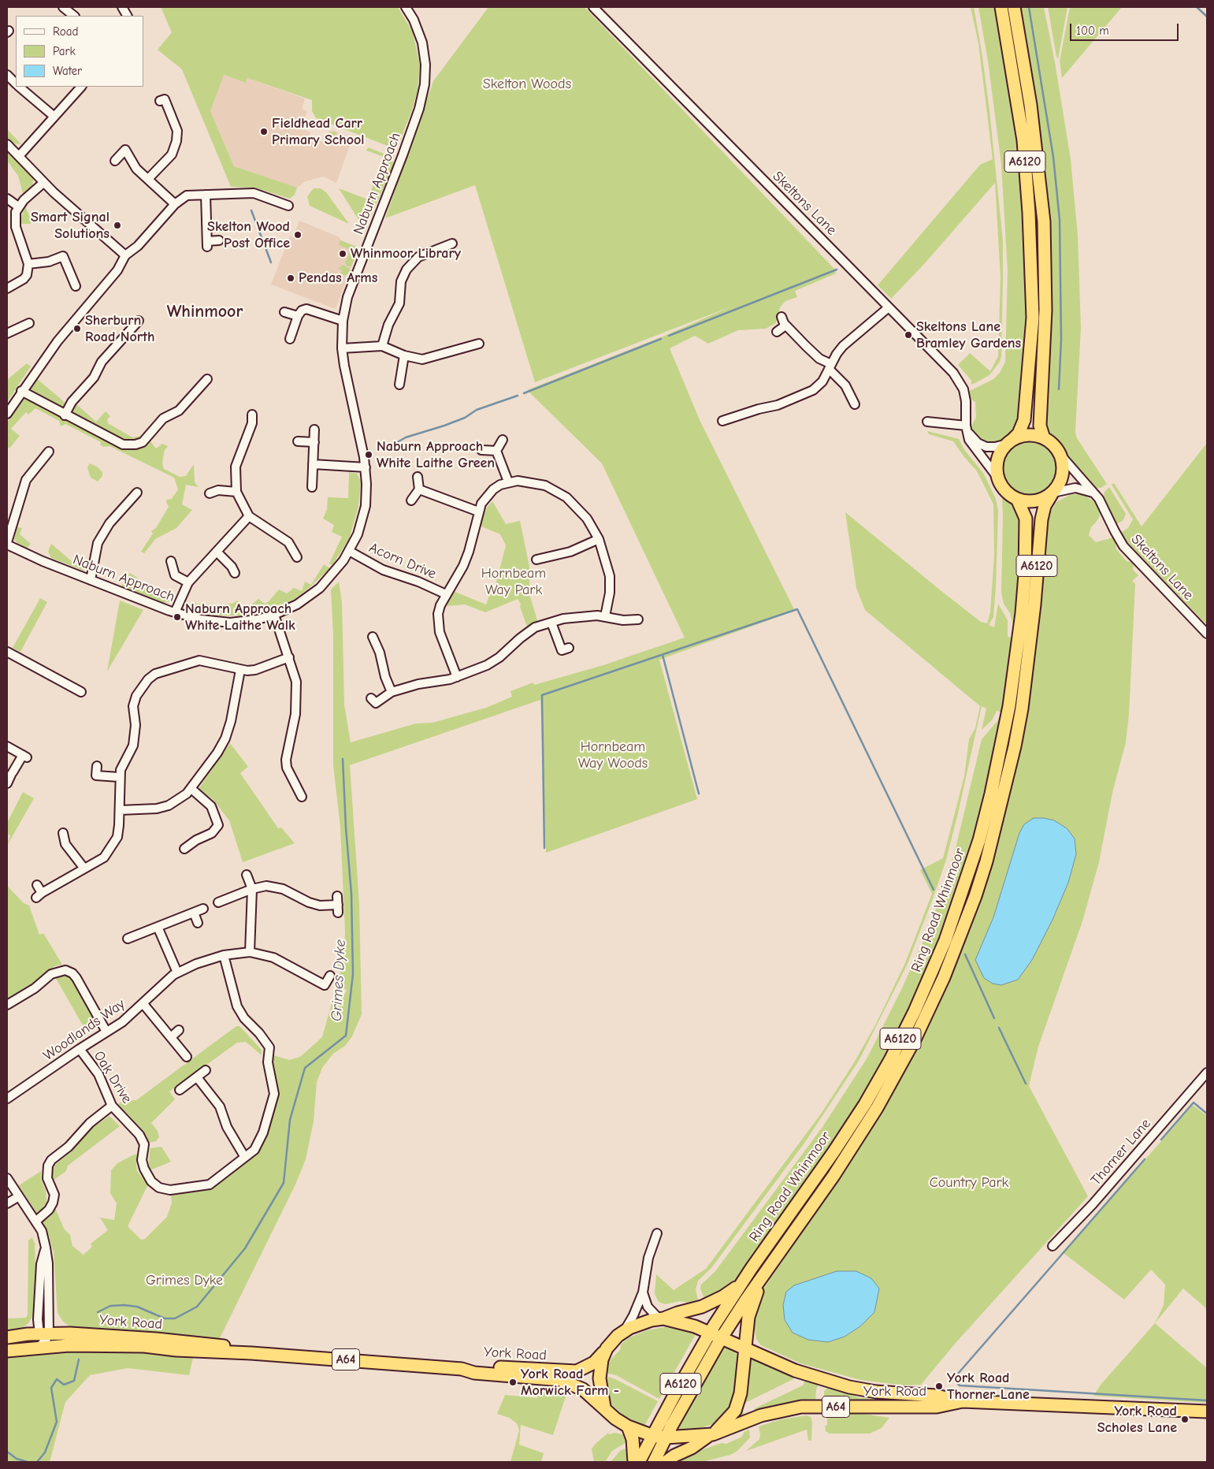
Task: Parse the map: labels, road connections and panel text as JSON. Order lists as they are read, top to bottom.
{
  "streets": {
    "highway": [
      "A6120",
      "Ring Road Whinmoor",
      "York Road",
      "A64"
    ],
    "street": [
      "Naburn Approach",
      "Skeltons Lane",
      "Acorn Drive",
      "Woodlands Way",
      "Oak Drive",
      "Thorner Lane"
    ]
  },
  "crossings": [
    ["A6120", "Skeltons Lane"],
    ["A6120", "Ring Road Whinmoor"],
    ["A6120", "York Road"],
    ["Naburn Approach", "Acorn Drive"],
    ["Skeltons Lane", "Ring Road Whinmoor"],
    ["Ring Road Whinmoor", "York Road"],
    ["Woodlands Way", "Oak Drive"]
  ],
  "districts": ["Whinmoor"],
  "water": ["Grimes Dyke"],
  "parks": [
    "Skelton Woods",
    "Hornbeam Way Park",
    "Hornbeam Way Woods",
    "Country Park",
    "Grimes Dyke"
  ],
  "places": [
    "Fieldhead Carr Primary School",
    "Smart Signal Solutions",
    "Skelton Wood Post Office",
    "Whinmoor Library",
    "Pendas Arms",
    "Sherburn Road North",
    "Skeltons Lane Bramley Gardens",
    "Naburn Approach White Laithe Green",
    "Naburn Approach White Laithe Walk",
    "York Road Morwick Farm -",
    "York Road Thorner Lane",
    "York Road Scholes Lane"
  ],
  "legend": ["Road", "Park", "Water"],
  "scale_bar": "100 m"
}
